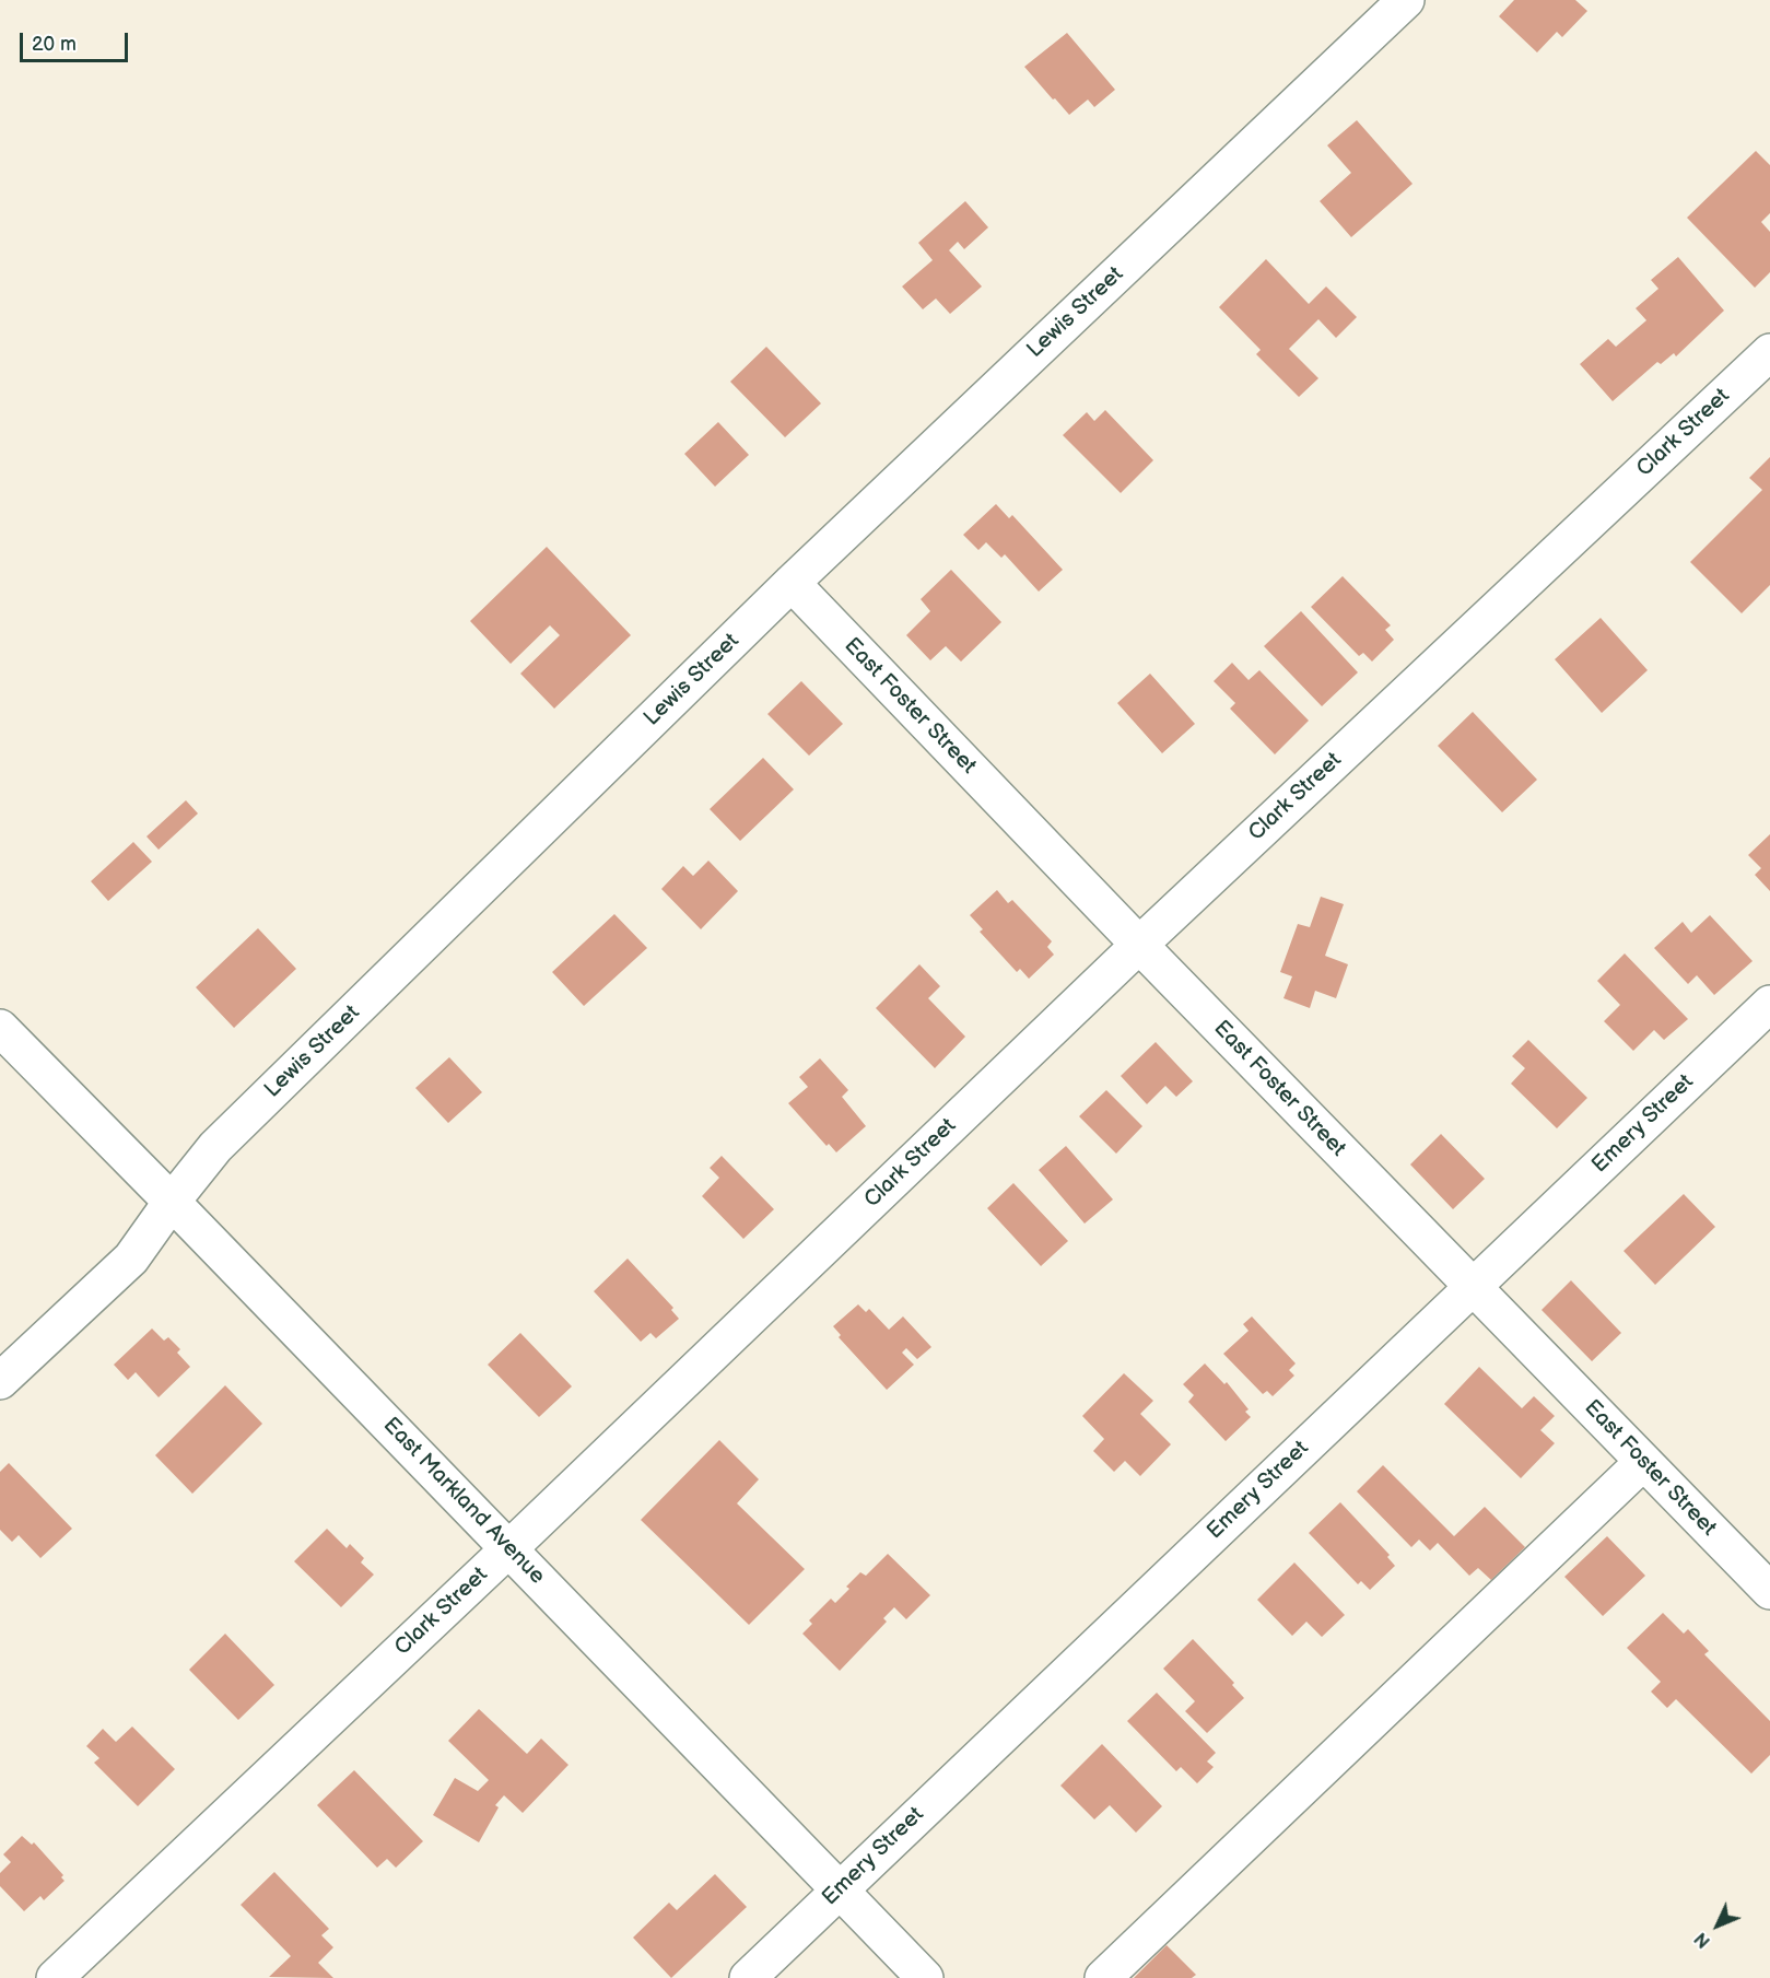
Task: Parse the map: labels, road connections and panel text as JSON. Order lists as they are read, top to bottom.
{
  "streets": {
    "street": [
      "Lewis Street",
      "Clark Street",
      "East Foster Street",
      "Emery Street",
      "East Markland Avenue"
    ]
  },
  "crossings": [
    ["Lewis Street", "East Foster Street"],
    ["Lewis Street", "East Markland Avenue"],
    ["Clark Street", "East Foster Street"],
    ["Clark Street", "East Markland Avenue"],
    ["East Foster Street", "Emery Street"],
    ["Emery Street", "East Markland Avenue"]
  ],
  "scale_bar": "20 m",
  "north": "bottom left"
}
